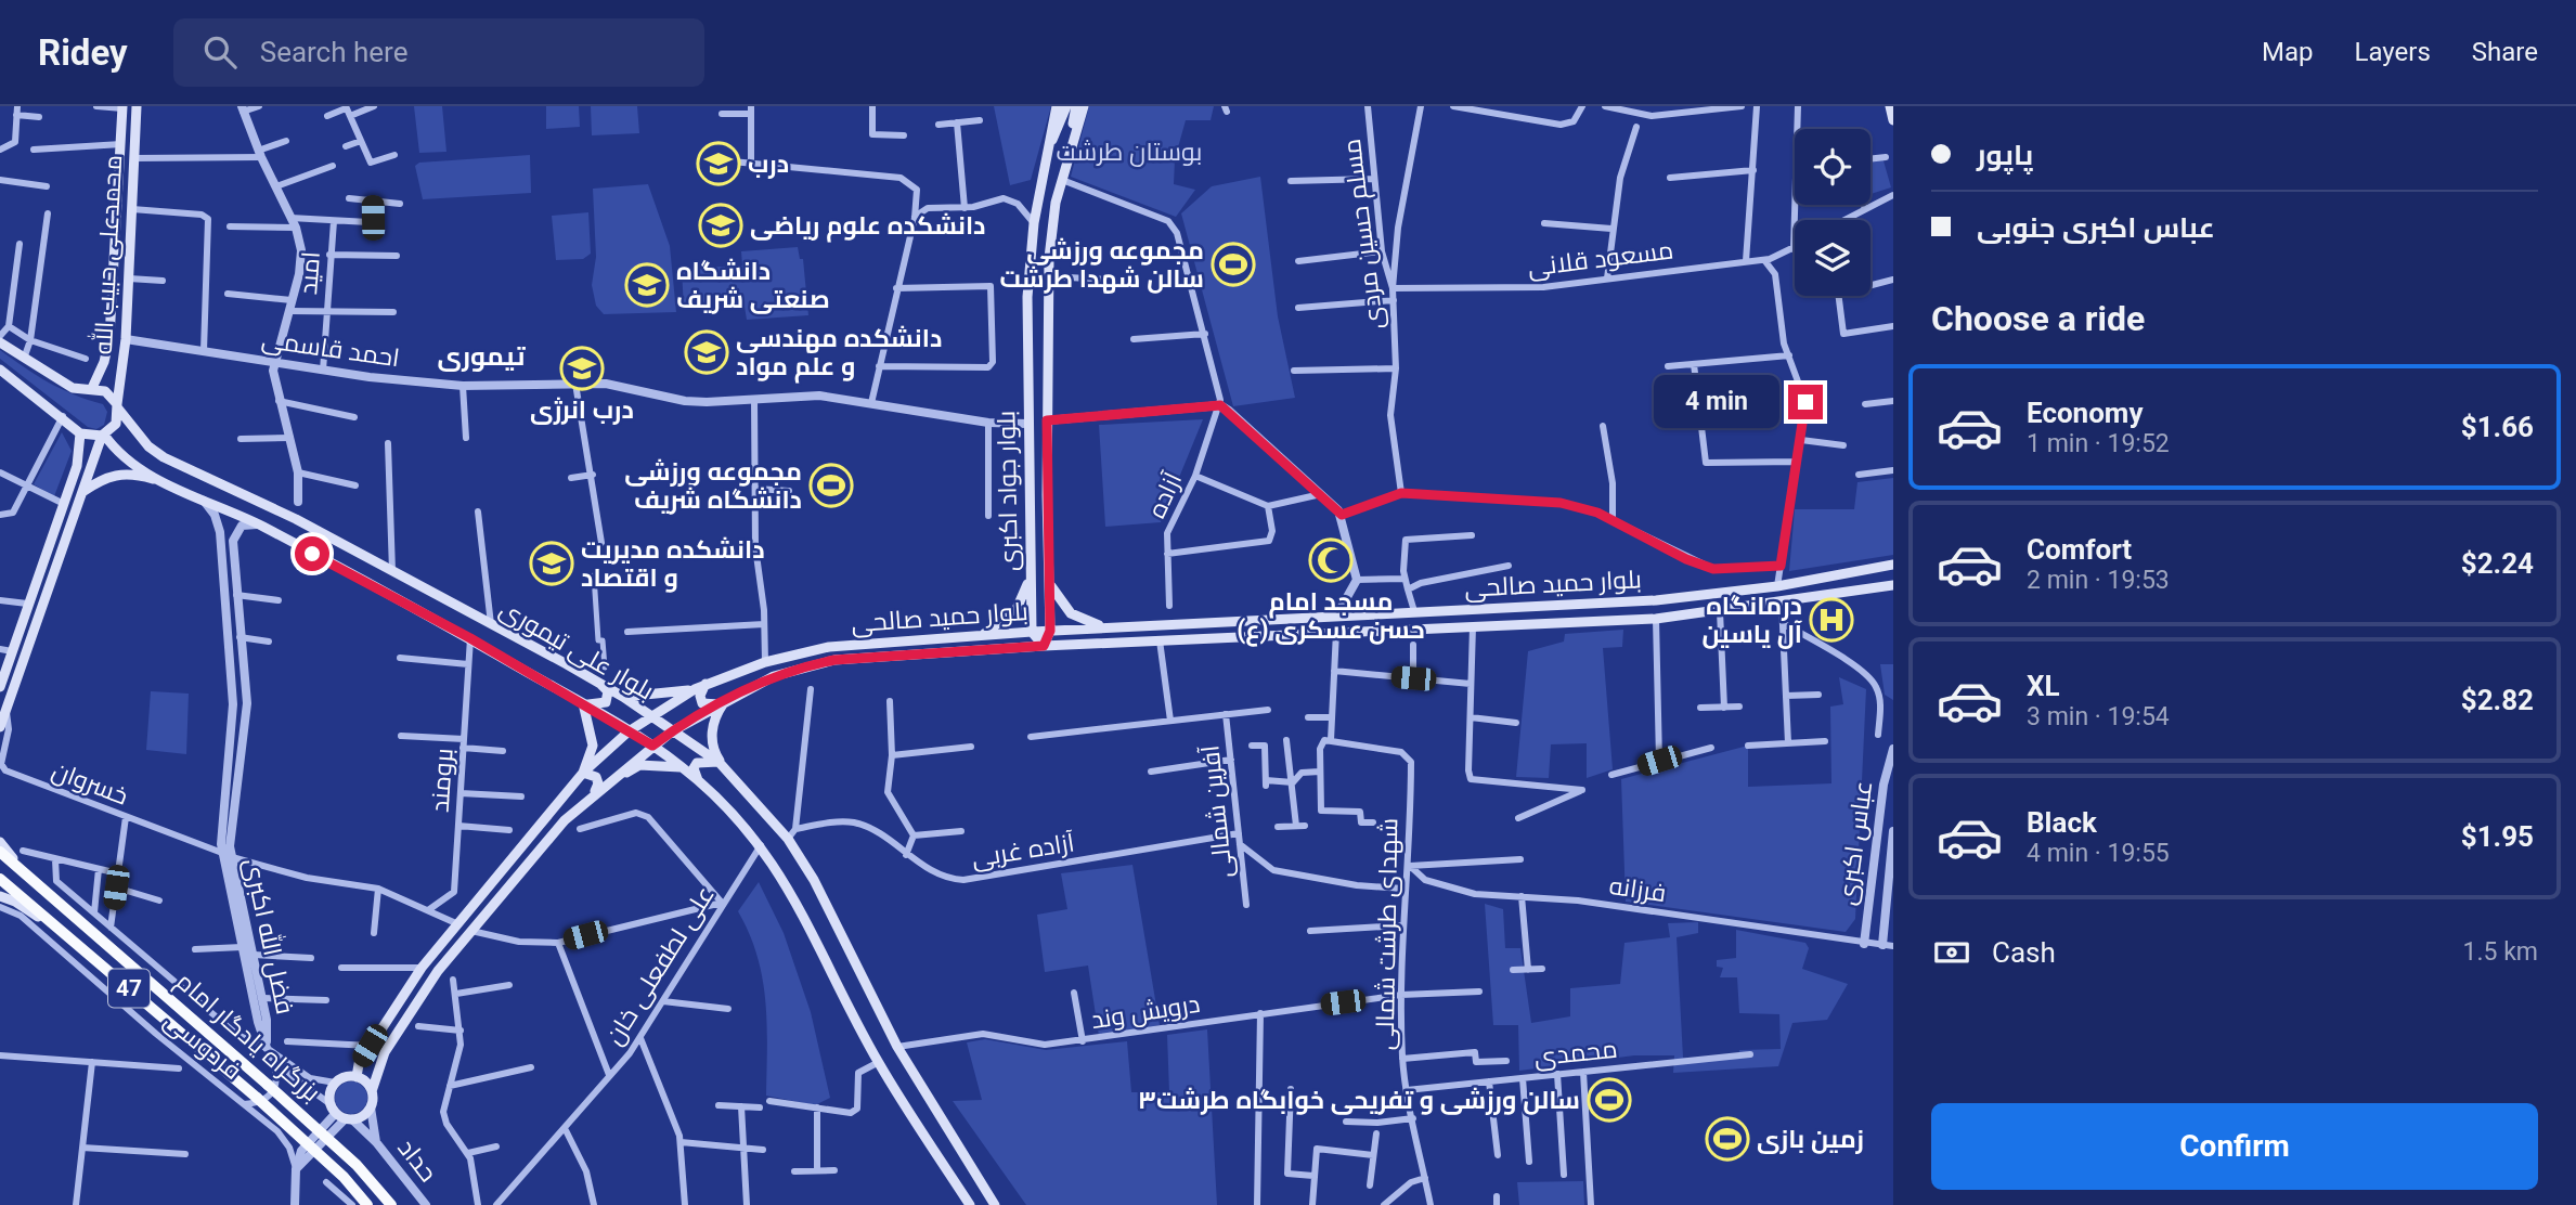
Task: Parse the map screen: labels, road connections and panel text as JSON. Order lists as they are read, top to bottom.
{
  "streets": {
    "highway": ["47", "بزرگراه یادگار امام"],
    "main road": [
      "محمدعلی حبیب الله",
      "بلوار جواد اکبری",
      "بلوار حمید صالحی",
      "بلوار علی تیموری"
    ],
    "street": [
      "مسلم حسین مردی",
      "مسعود قلانی",
      "امید",
      "احمد قاسمی",
      "آزاده",
      "برومند",
      "خسروان",
      "آفرین شمالی",
      "عباس اکبری",
      "آزاده غربی",
      "فرزانه",
      "شهدای طرشت شمالی",
      "فضل الله اکبری",
      "علی لطفعلی خان",
      "درویش‌ وند",
      "فردوسی",
      "محمدی",
      "حداد"
    ]
  },
  "crossings": [
    ["مسلم حسین مردی", "مسعود قلانی"],
    ["محمدعلی حبیب الله", "احمد قاسمی"],
    ["محمدعلی حبیب الله", "بلوار علی تیموری"],
    ["امید", "احمد قاسمی"],
    ["احمد قاسمی", "بلوار جواد اکبری"],
    ["بلوار جواد اکبری", "بلوار حمید صالحی"],
    ["بلوار حمید صالحی", "بلوار علی تیموری"],
    ["بلوار حمید صالحی", "خسروان"],
    ["بلوار حمید صالحی", "حداد"],
    ["بلوار علی تیموری", "برومند"],
    ["بلوار علی تیموری", "فضل الله اکبری"],
    ["بلوار علی تیموری", "علی لطفعلی خان"],
    ["بلوار علی تیموری", "درویش‌ وند"],
    ["برومند", "خسروان"],
    ["خسروان", "فضل الله اکبری"],
    ["آفرین شمالی", "آزاده غربی"],
    ["عباس اکبری", "فرزانه"],
    ["فرزانه", "شهدای طرشت شمالی"],
    ["شهدای طرشت شمالی", "درویش‌ وند"],
    ["شهدای طرشت شمالی", "محمدی"]
  ],
  "districts": ["تیموری"],
  "parks": ["بوستان طرشت"],
  "places": {
    "school or university": [
      "درب",
      "دانشکده علوم ریاضی",
      "دانشگاه صنعتی شریف",
      "دانشکده مهندسی و علم مواد",
      "درب انرژی",
      "دانشکده مدیریت و اقتصاد"
    ],
    "sports": [
      "مجموعه ورزشی سالن شهدا طرشت",
      "مجموعه ورزشی دانشگاه شریف",
      "سالن ورزشی و تفریحی خوابگاه طرشت۳",
      "زمین بازی"
    ],
    "mosque": ["مسجد امام حسن عسکری (ع)"],
    "hospital": ["درمانگاه آل یاسین"]
  },
  "page": {
    "header": "Ridey",
    "search": "Search here",
    "nav": ["Map", "Layers", "Share"],
    "banner": ["پاپور", "عباس اکبری جنوبی"],
    "heading": "Choose a ride",
    "list": [
      {
        "name": "Economy",
        "note": "1 min · 19:52",
        "value": "$1.66"
      },
      {
        "name": "Comfort",
        "note": "2 min · 19:53",
        "value": "$2.24"
      },
      {
        "name": "XL",
        "note": "3 min · 19:54",
        "value": "$2.82"
      },
      {
        "name": "Black",
        "note": "4 min · 19:55",
        "value": "$1.95"
      }
    ],
    "bubble": "4 min",
    "pay": ["Cash", "1.5 km"],
    "buttons": "Confirm"
  }
}
